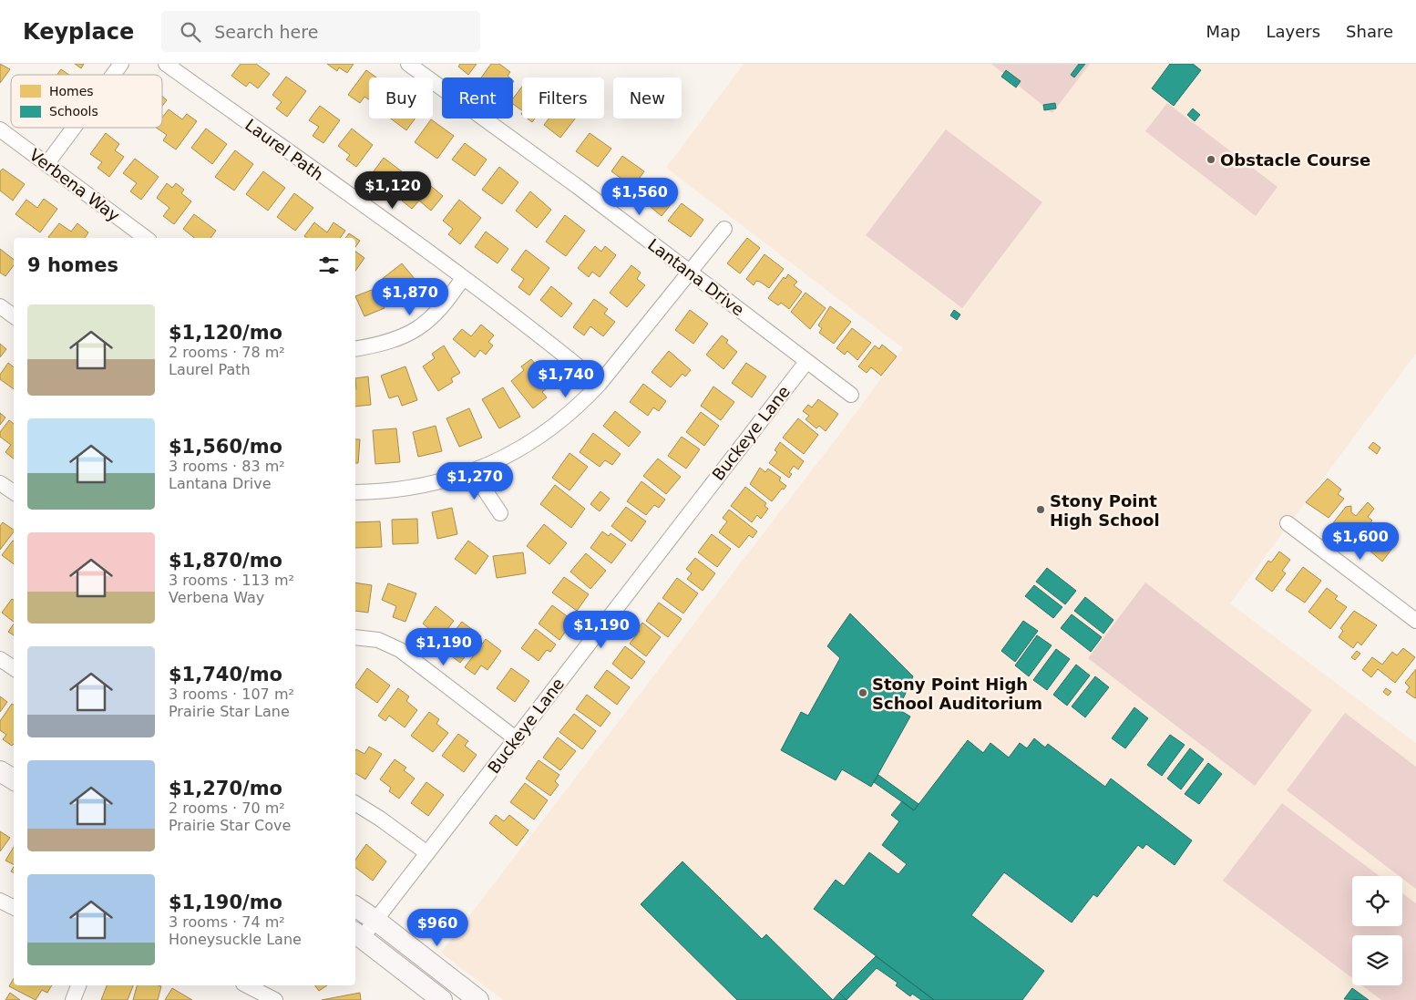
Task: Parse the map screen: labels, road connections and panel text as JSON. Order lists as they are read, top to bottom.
{
  "streets": {
    "street": [
      "Laurel Path",
      "Verbena Way",
      "Lantana Drive",
      "Buckeye Lane"
    ]
  },
  "crossings": [
    ["Lantana Drive", "Buckeye Lane"]
  ],
  "places": ["Obstacle Course", "Stony Point High School", "Stony Point High School Auditorium"],
  "legend": ["Homes", "Schools"],
  "page": {
    "header": "Keyplace",
    "search": "Search here",
    "nav": ["Map", "Layers", "Share"],
    "chip": [
      "Buy",
      "Rent",
      "Filters",
      "New"
    ],
    "price": [
      "$1,120",
      "$1,560",
      "$1,870",
      "$1,740",
      "$1,270",
      "$1,600",
      "$1,190",
      "$1,190",
      "$960"
    ],
    "heading": "9 homes",
    "list": [
      {
        "name": "$1,120/mo",
        "note": "2 rooms · 78 m² · Laurel Path"
      },
      {
        "name": "$1,560/mo",
        "note": "3 rooms · 83 m² · Lantana Drive"
      },
      {
        "name": "$1,870/mo",
        "note": "3 rooms · 113 m² · Verbena Way"
      },
      {
        "name": "$1,740/mo",
        "note": "3 rooms · 107 m² · Prairie Star Lane"
      },
      {
        "name": "$1,270/mo",
        "note": "2 rooms · 70 m² · Prairie Star Cove"
      },
      {
        "name": "$1,190/mo",
        "note": "3 rooms · 74 m² · Honeysuckle Lane"
      }
    ]
  }
}
